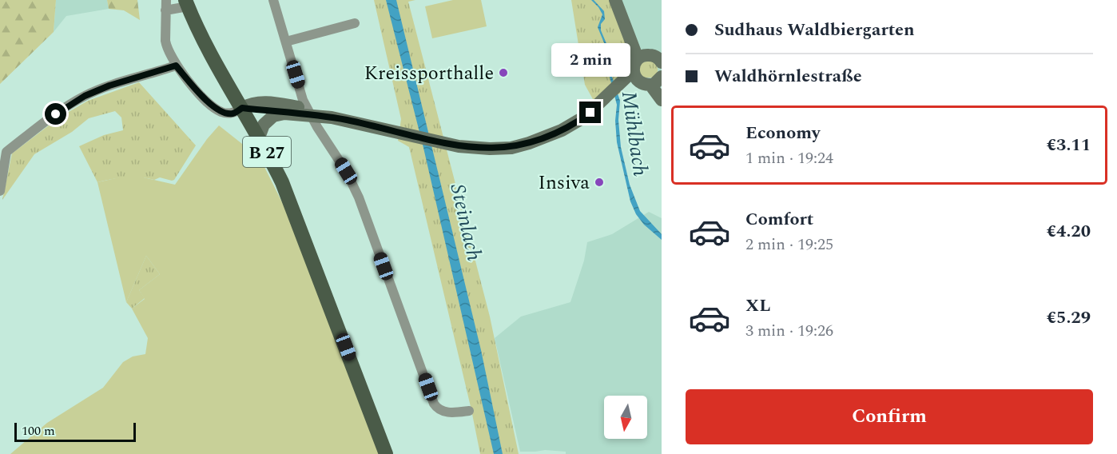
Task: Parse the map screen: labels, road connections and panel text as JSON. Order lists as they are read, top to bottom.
{
  "streets": {
    "main road": ["B 27"]
  },
  "water": ["Mühlbach", "Steinlach"],
  "places": ["Kreissporthalle", "Insiva"],
  "scale_bar": "100 m",
  "north": "bottom",
  "page": {
    "banner": ["Sudhaus Waldbiergarten", "Waldhörnlestraße"],
    "bubble": "2 min",
    "list": [
      {
        "name": "Economy",
        "note": "1 min · 19:24",
        "value": "€3.11"
      },
      {
        "name": "Comfort",
        "note": "2 min · 19:25",
        "value": "€4.20"
      },
      {
        "name": "XL",
        "note": "3 min · 19:26",
        "value": "€5.29"
      }
    ],
    "buttons": "Confirm",
    "scale": "100 m"
  }
}
